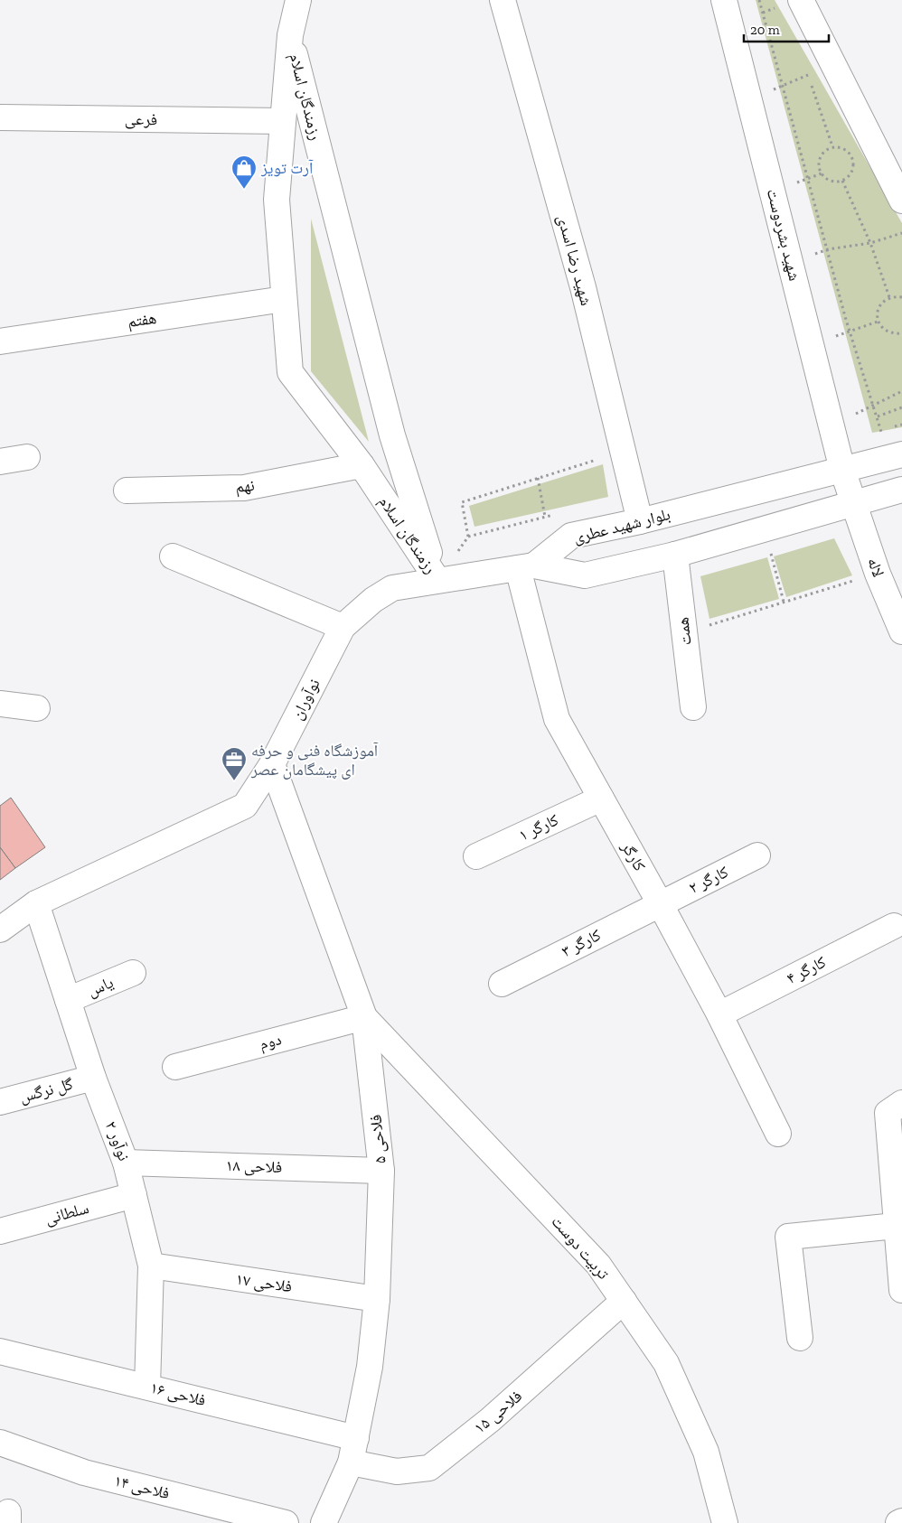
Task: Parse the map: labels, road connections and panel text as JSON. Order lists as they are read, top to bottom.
{
  "streets": {
    "street": [
      "رزمندگان اسلام",
      "فرعی",
      "شهید بشردوست",
      "شهید رضا اسدی",
      "هفتم",
      "نهم",
      "بلوار شهید عطری",
      "لاله",
      "همت",
      "نوآوران",
      "کارگر ۱",
      "کارگر",
      "کارگر ۲",
      "کارگر ۳",
      "کارگر ۴",
      "یاس",
      "دوم",
      "گل نرگس",
      "فلاحی ۵",
      "نوآور ۲",
      "فلاحی ۱۸",
      "سلطانی",
      "تربیت دوست",
      "فلاحی ۱۷",
      "فلاحی ۱۶",
      "فلاحی ۱۵",
      "فلاحی ۱۴"
    ]
  },
  "crossings": [
    ["رزمندگان اسلام", "فرعی"],
    ["رزمندگان اسلام", "هفتم"],
    ["رزمندگان اسلام", "نهم"],
    ["رزمندگان اسلام", "نوآوران"],
    ["شهید بشردوست", "بلوار شهید عطری"],
    ["شهید بشردوست", "لاله"],
    ["شهید رضا اسدی", "بلوار شهید عطری"],
    ["بلوار شهید عطری", "لاله"],
    ["بلوار شهید عطری", "نوآوران"],
    ["بلوار شهید عطری", "کارگر"],
    ["نوآوران", "کارگر"],
    ["نوآوران", "فلاحی ۵"],
    ["نوآوران", "نوآور ۲"],
    ["کارگر ۱", "کارگر"],
    ["کارگر", "کارگر ۲"],
    ["کارگر", "کارگر ۳"],
    ["کارگر", "کارگر ۴"],
    ["کارگر ۲", "کارگر ۳"],
    ["یاس", "نوآور ۲"],
    ["دوم", "فلاحی ۵"],
    ["دوم", "تربیت دوست"],
    ["گل نرگس", "نوآور ۲"],
    ["فلاحی ۵", "فلاحی ۱۸"],
    ["فلاحی ۵", "تربیت دوست"],
    ["فلاحی ۵", "فلاحی ۱۷"],
    ["فلاحی ۵", "فلاحی ۱۶"],
    ["فلاحی ۵", "فلاحی ۱۵"],
    ["نوآور ۲", "فلاحی ۱۸"],
    ["نوآور ۲", "سلطانی"],
    ["نوآور ۲", "فلاحی ۱۷"],
    ["نوآور ۲", "فلاحی ۱۶"],
    ["تربیت دوست", "فلاحی ۱۵"]
  ],
  "places": {
    "shop": ["آرت تویز"],
    "office": ["آموزشگاه فنی و حرفه ای پیشگامان عصر"]
  },
  "scale_bar": "20 m"
}
